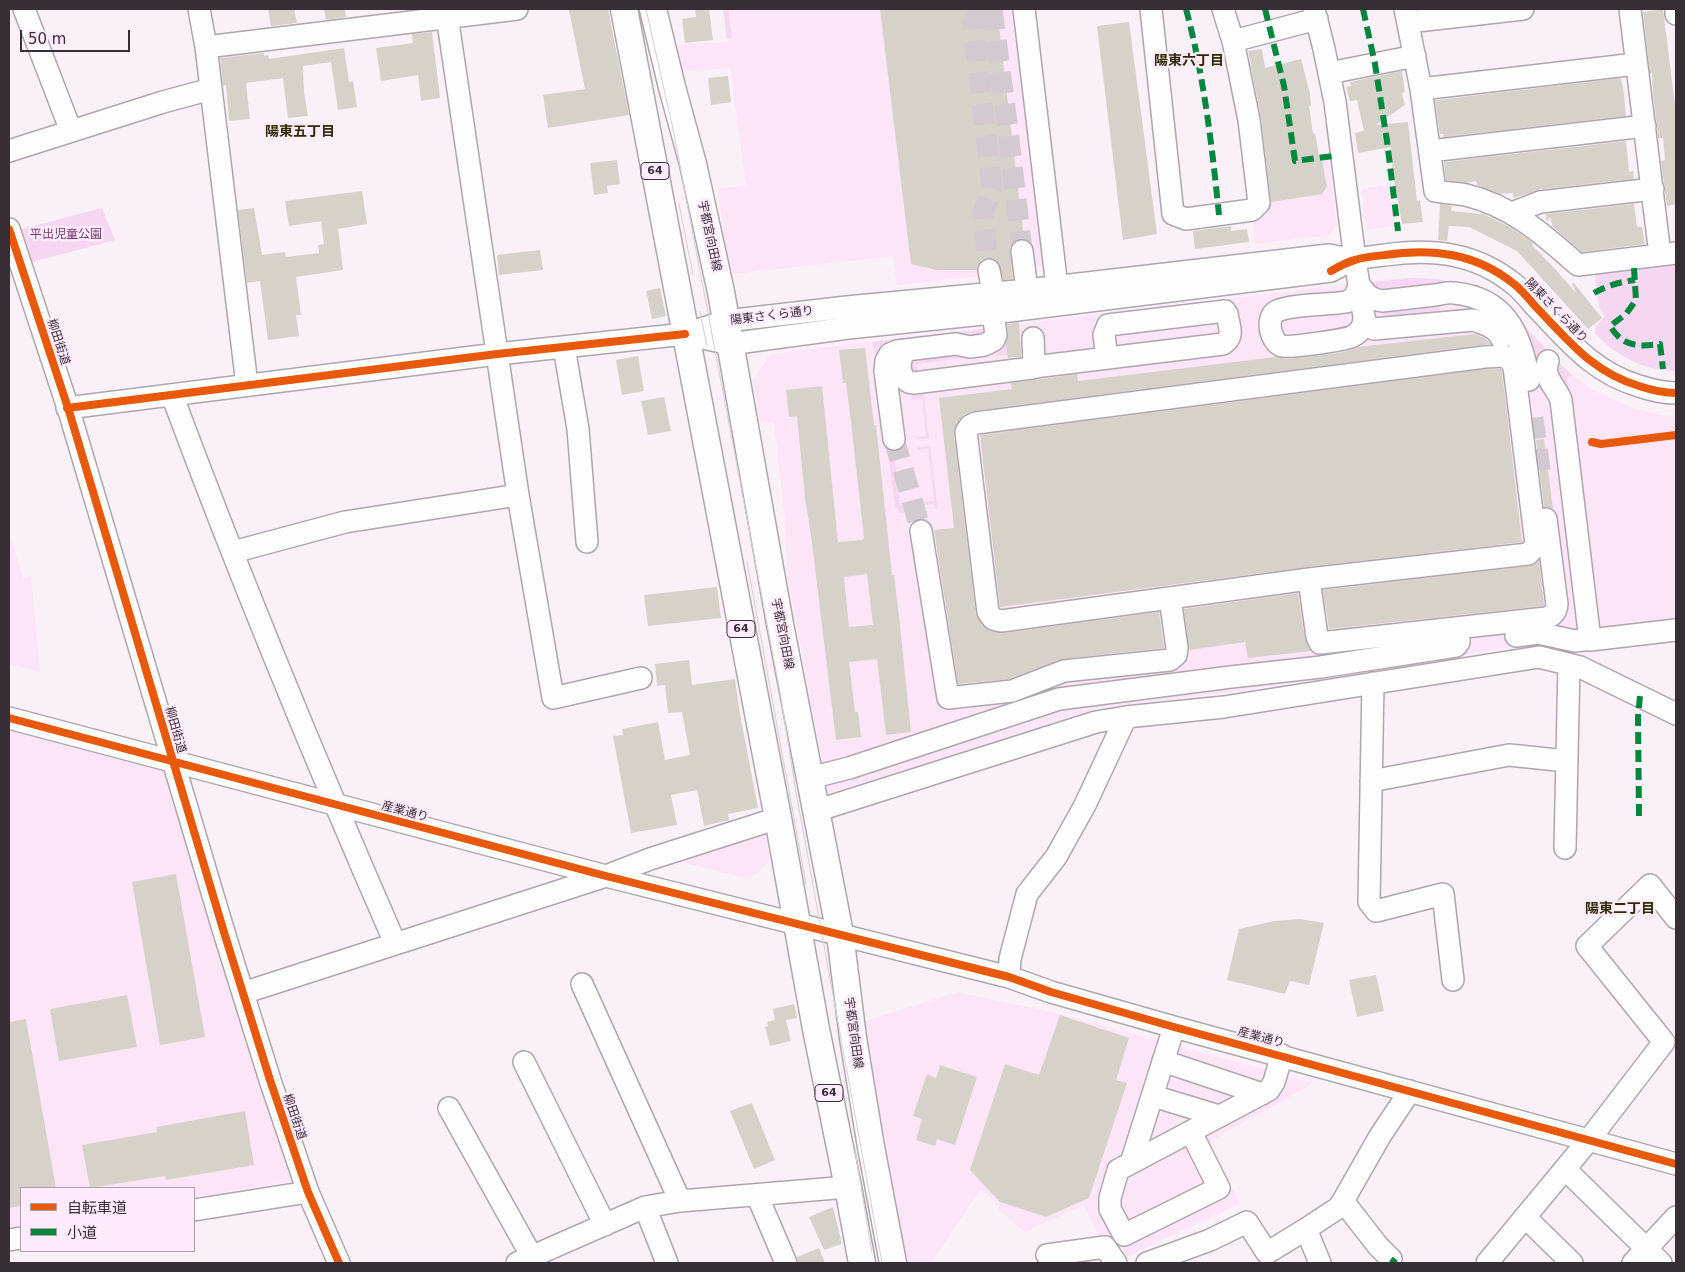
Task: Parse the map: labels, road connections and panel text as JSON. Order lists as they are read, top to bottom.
{
  "streets": {
    "main road": ["64", "宇都宮向田線"],
    "street": ["陽東さくら通り", "柳田街道", "産業通り"]
  },
  "crossings": [
    ["64", "陽東さくら通り"],
    ["64", "産業通り"],
    ["宇都宮向田線", "陽東さくら通り"],
    ["宇都宮向田線", "産業通り"],
    ["陽東さくら通り", "柳田街道"],
    ["柳田街道", "産業通り"]
  ],
  "districts": ["陽東六丁目", "陽東五丁目", "陽東二丁目"],
  "parks": ["平出児童公園"],
  "legend": ["自転車道", "小道"],
  "scale_bar": "50 m"
}
